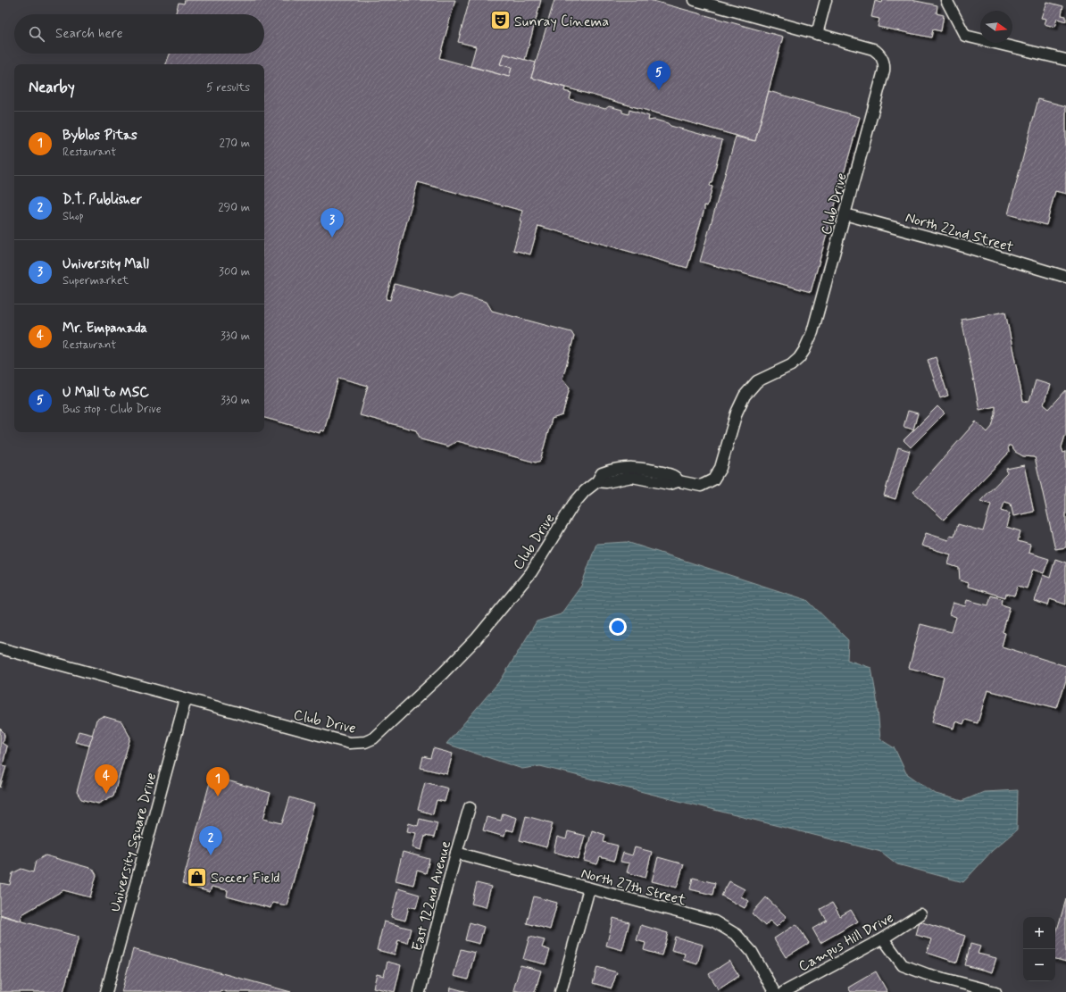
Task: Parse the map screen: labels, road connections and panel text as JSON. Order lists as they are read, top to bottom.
{
  "streets": {
    "street": [
      "Club Drive",
      "North 22nd Street",
      "University Square Drive",
      "North 27th Street",
      "East 122nd Avenue",
      "Campus Hill Drive"
    ]
  },
  "crossings": [
    ["Club Drive", "North 22nd Street"],
    ["Club Drive", "University Square Drive"],
    ["North 27th Street", "East 122nd Avenue"]
  ],
  "places": {
    "theatre": ["Sunray Cinema"],
    "shop": ["Soccer Field"]
  },
  "north": "right",
  "page": {
    "search": "Search here",
    "pins": [
      "5",
      "3",
      "4",
      "1",
      "2"
    ],
    "heading": ["Nearby", "5 results"],
    "list": [
      {
        "mark": "1",
        "name": "Byblos Pitas",
        "note": "Restaurant",
        "value": "270 m"
      },
      {
        "mark": "2",
        "name": "D.T. Publisher",
        "note": "Shop",
        "value": "290 m"
      },
      {
        "mark": "3",
        "name": "University Mall",
        "note": "Supermarket",
        "value": "300 m"
      },
      {
        "mark": "4",
        "name": "Mr. Empanada",
        "note": "Restaurant",
        "value": "330 m"
      },
      {
        "mark": "5",
        "name": "U Mall to MSC",
        "note": "Bus stop · Club Drive",
        "value": "330 m"
      }
    ],
    "map_buttons": ["+", "−"]
  }
}
